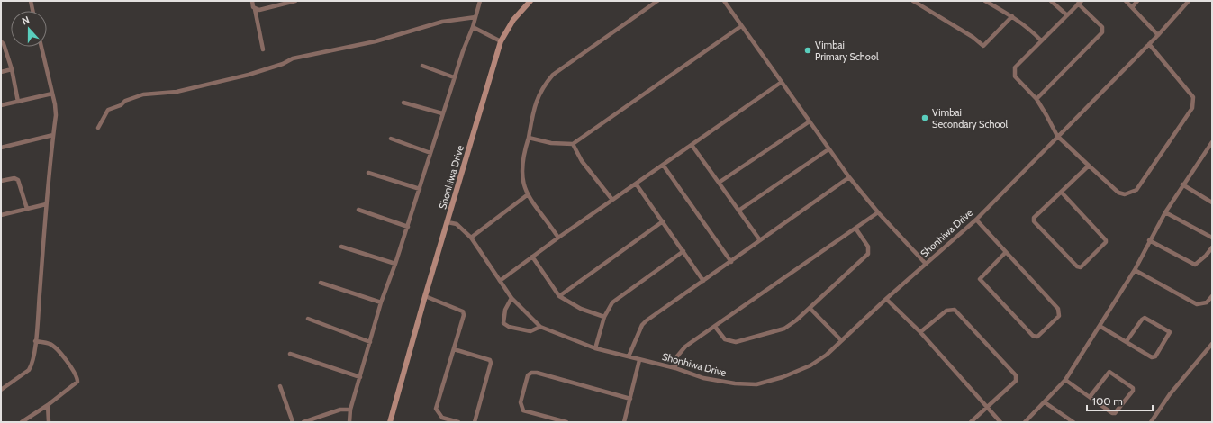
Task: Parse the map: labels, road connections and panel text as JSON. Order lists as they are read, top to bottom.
{
  "streets": {
    "street": ["Shonhiwa Drive"]
  },
  "places": ["Vimbai Primary School", "Vimbai Secondary School"],
  "scale_bar": "100 m",
  "north": "top"
}
